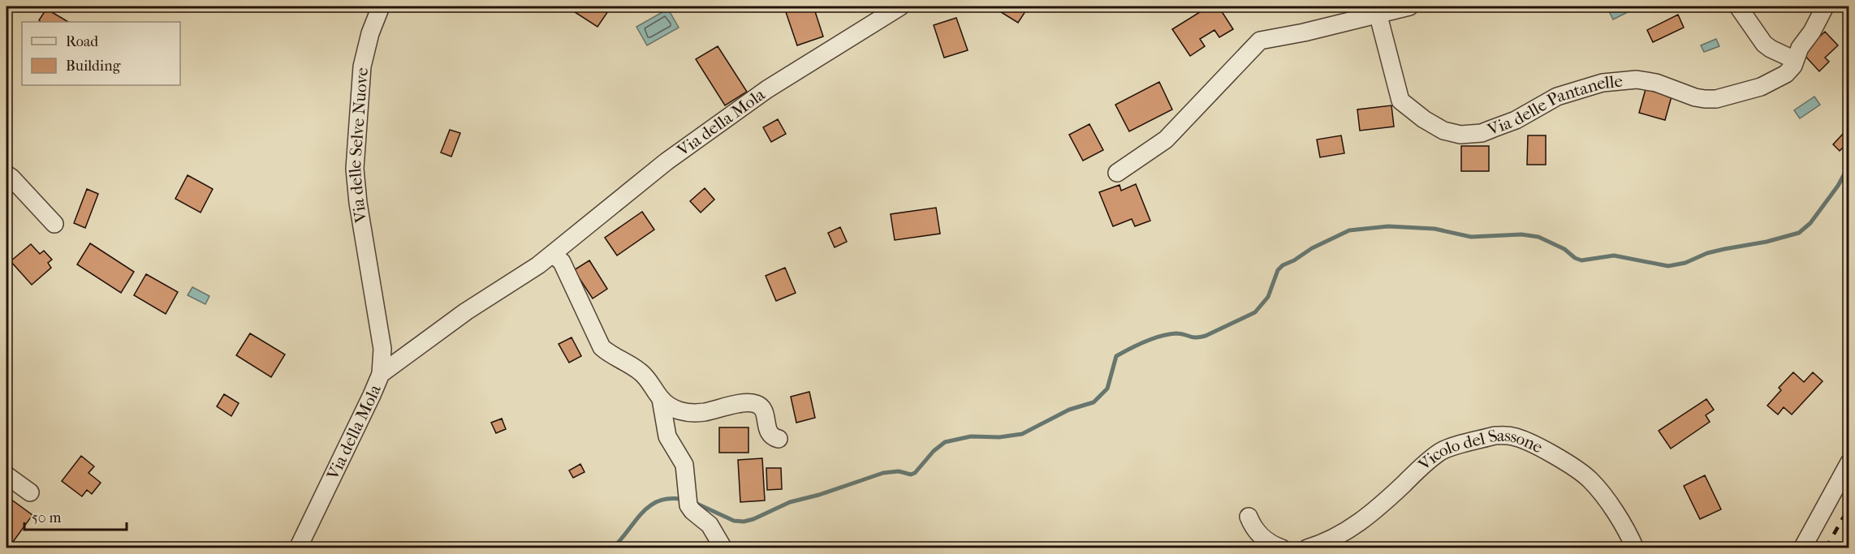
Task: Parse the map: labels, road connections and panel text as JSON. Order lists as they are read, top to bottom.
{
  "streets": {
    "street": [
      "Via delle Pantanelle",
      "Via della Mola",
      "Via delle Selve Nuove",
      "Vicolo del Sassone"
    ]
  },
  "crossings": [
    ["Via della Mola", "Via delle Selve Nuove"]
  ],
  "legend": ["Road", "Building"],
  "scale_bar": "50 m"
}
